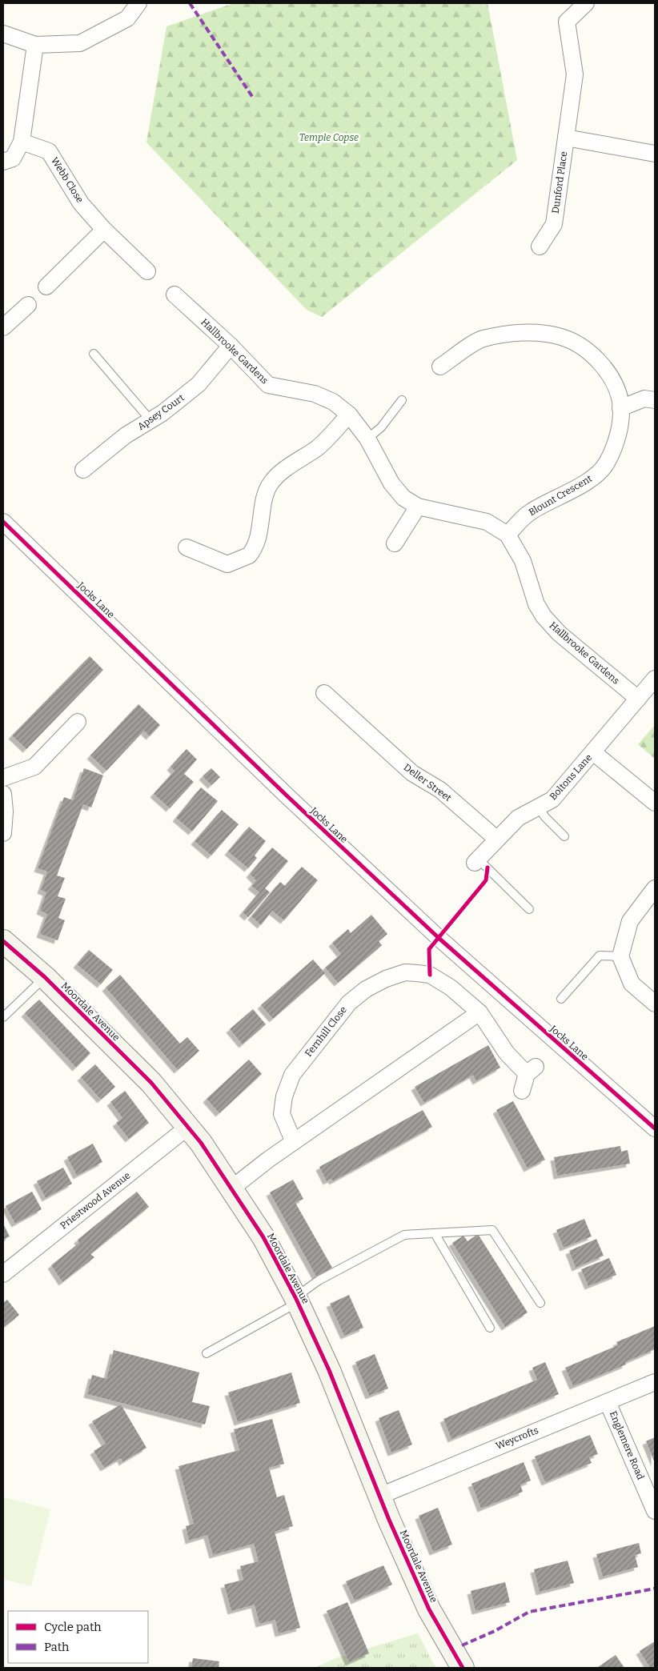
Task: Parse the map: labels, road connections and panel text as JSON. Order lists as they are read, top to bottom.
{
  "streets": {
    "street": [
      "Webb Close",
      "Dunford Place",
      "Hallbrooke Gardens",
      "Apsey Court",
      "Blount Crescent",
      "Jocks Lane",
      "Boltons Lane",
      "Deller Street",
      "Moordale Avenue",
      "Fernhill Close",
      "Priestwood Avenue",
      "Weycrofts",
      "Englemere Road"
    ]
  },
  "crossings": [
    ["Hallbrooke Gardens", "Apsey Court"],
    ["Hallbrooke Gardens", "Blount Crescent"],
    ["Hallbrooke Gardens", "Boltons Lane"],
    ["Boltons Lane", "Deller Street"],
    ["Moordale Avenue", "Priestwood Avenue"],
    ["Moordale Avenue", "Weycrofts"],
    ["Weycrofts", "Englemere Road"]
  ],
  "parks": ["Temple Copse"],
  "legend": ["Cycle path", "Path"]
}
